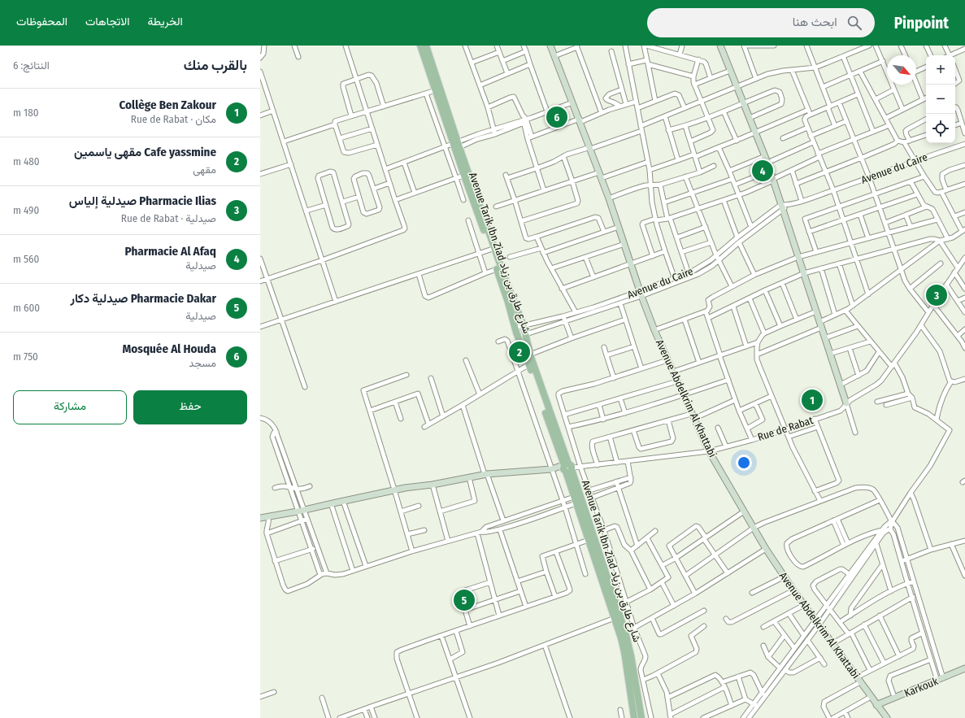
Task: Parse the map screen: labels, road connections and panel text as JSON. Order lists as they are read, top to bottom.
{
  "streets": {
    "main road": ["Avenue Tarik Ibn Ziad شارع طارق بن زياد", "Avenue Abdelkrim Al Khattabi", "Karkouk"],
    "street": ["Avenue du Caire", "Rue de Rabat"]
  },
  "crossings": [
    ["Avenue du Caire", "Avenue Tarik Ibn Ziad شارع طارق بن زياد"],
    ["Avenue du Caire", "Avenue Abdelkrim Al Khattabi"],
    ["Avenue Tarik Ibn Ziad شارع طارق بن زياد", "Rue de Rabat"],
    ["Avenue Abdelkrim Al Khattabi", "Rue de Rabat"],
    ["Avenue Abdelkrim Al Khattabi", "Karkouk"]
  ],
  "north": "bottom right",
  "page": {
    "header": "Pinpoint",
    "search": "ابحث هنا",
    "nav": ["الخريطة", "الاتجاهات", "المحفوظات"],
    "heading": ["بالقرب منك", "النتائج: 6"],
    "map_buttons": ["+", "−"],
    "list": [
      {
        "mark": "1",
        "name": "Collège Ben Zakour",
        "note": "مكان · Rue de Rabat",
        "value": "180 m"
      },
      {
        "mark": "2",
        "name": "Cafe yassmine مقهى ياسمين",
        "note": "مقهى",
        "value": "480 m"
      },
      {
        "mark": "3",
        "name": "Pharmacie Ilias صيدلية إلياس",
        "note": "صيدلية · Rue de Rabat",
        "value": "490 m"
      },
      {
        "mark": "4",
        "name": "Pharmacie Al Afaq",
        "note": "صيدلية",
        "value": "560 m"
      },
      {
        "mark": "5",
        "name": "Pharmacie Dakar صيدلية دكار",
        "note": "صيدلية",
        "value": "600 m"
      },
      {
        "mark": "6",
        "name": "Mosquée Al Houda",
        "note": "مسجد",
        "value": "750 m"
      }
    ],
    "pins": [
      "6",
      "4",
      "3",
      "2",
      "1",
      "5"
    ],
    "buttons": ["حفظ", "مشاركة"]
  }
}
